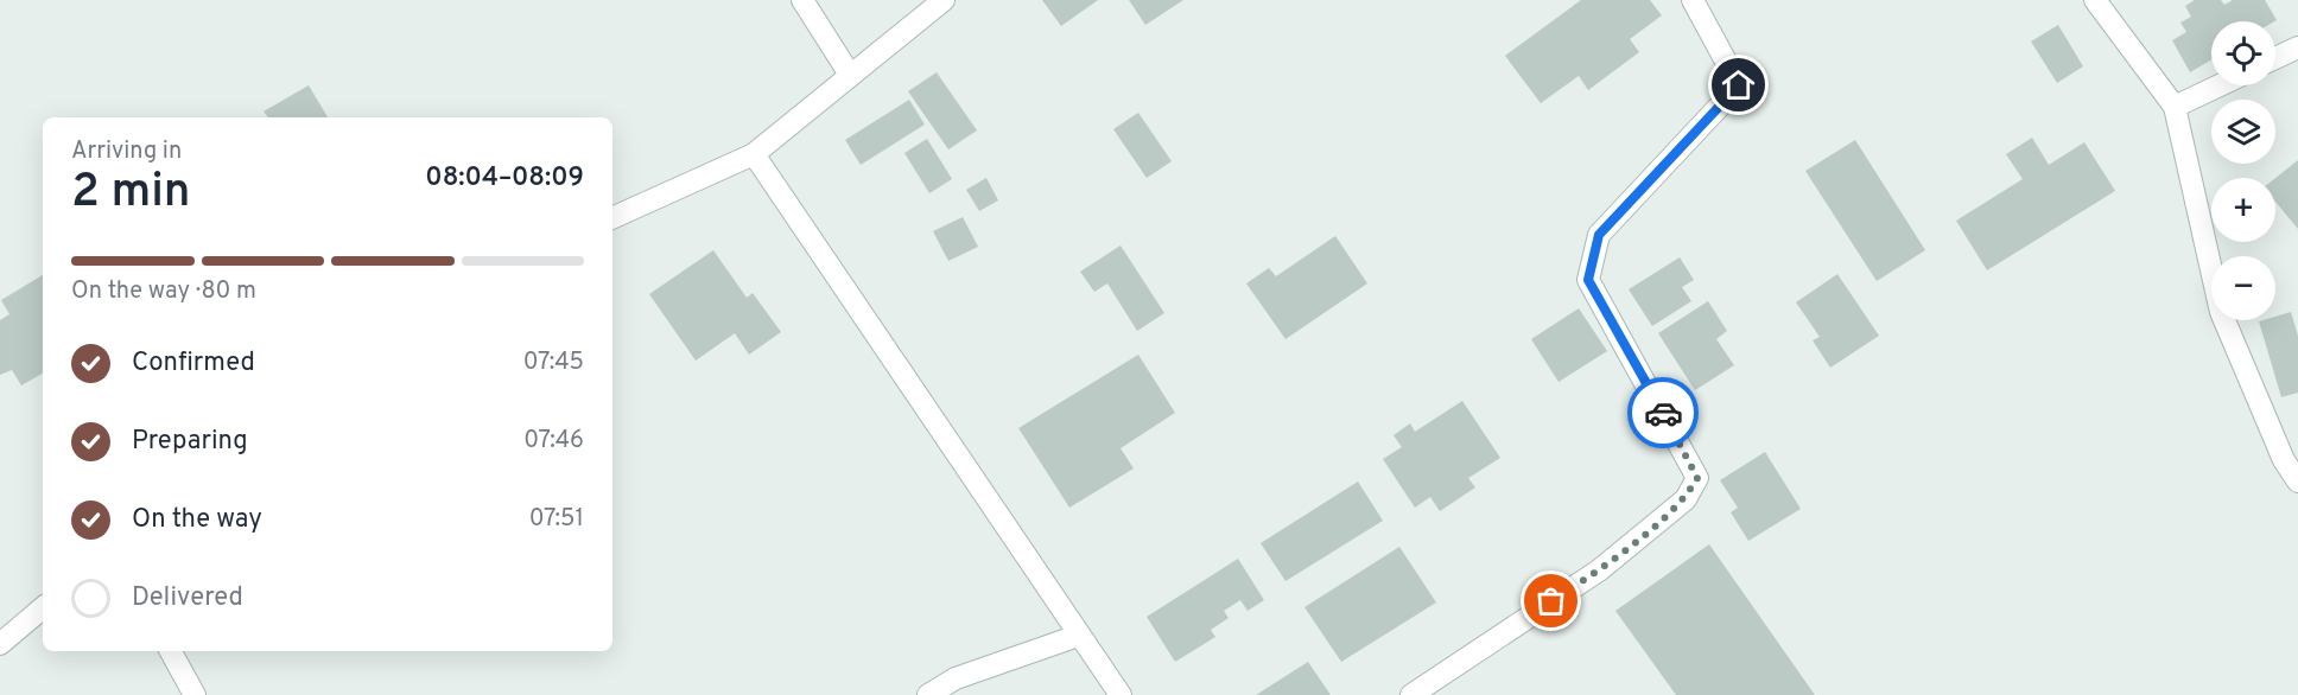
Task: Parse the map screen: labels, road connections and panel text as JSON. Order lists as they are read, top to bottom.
{
  "page": {
    "map_buttons": ["+", "−"],
    "heading": ["2 min", "Arriving in", "08:04–08:09"],
    "bar": "On the way · 80 m",
    "list": [
      ["Confirmed", "07:45"],
      ["Preparing", "07:46"],
      ["On the way", "07:51"],
      "Delivered"
    ]
  }
}
